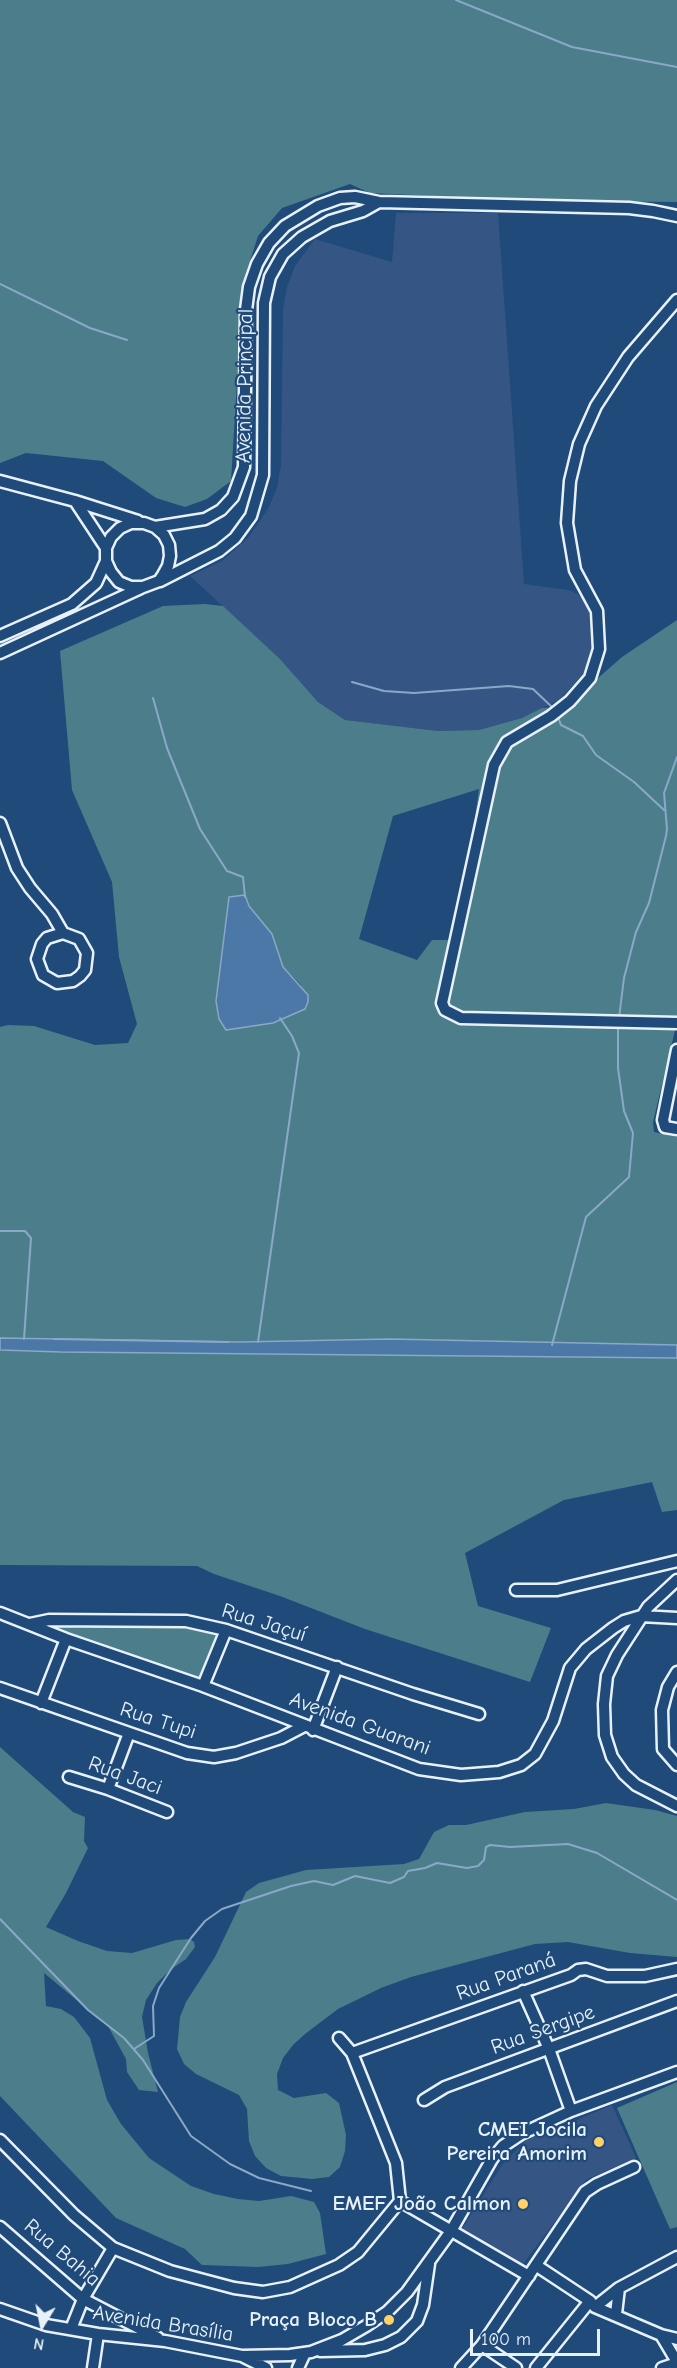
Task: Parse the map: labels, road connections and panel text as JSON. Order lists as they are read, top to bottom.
{
  "streets": {
    "street": [
      "Avenida Principal",
      "Rua Jaçuí",
      "Rua Tupi",
      "Avenida Guarani",
      "Rua Jaci",
      "Rua Paraná",
      "Rua Sergipe",
      "Rua Bahia",
      "Avenida Brasília"
    ]
  },
  "crossings": [
    ["Rua Jaçuí", "Avenida Guarani"],
    ["Rua Tupi", "Avenida Guarani"],
    ["Rua Bahia", "Avenida Brasília"]
  ],
  "places": ["CMEI Jocila Pereira Amorim", "EMEF João Calmon", "Praça Bloco B"],
  "scale_bar": "100 m",
  "north": "bottom"
}
